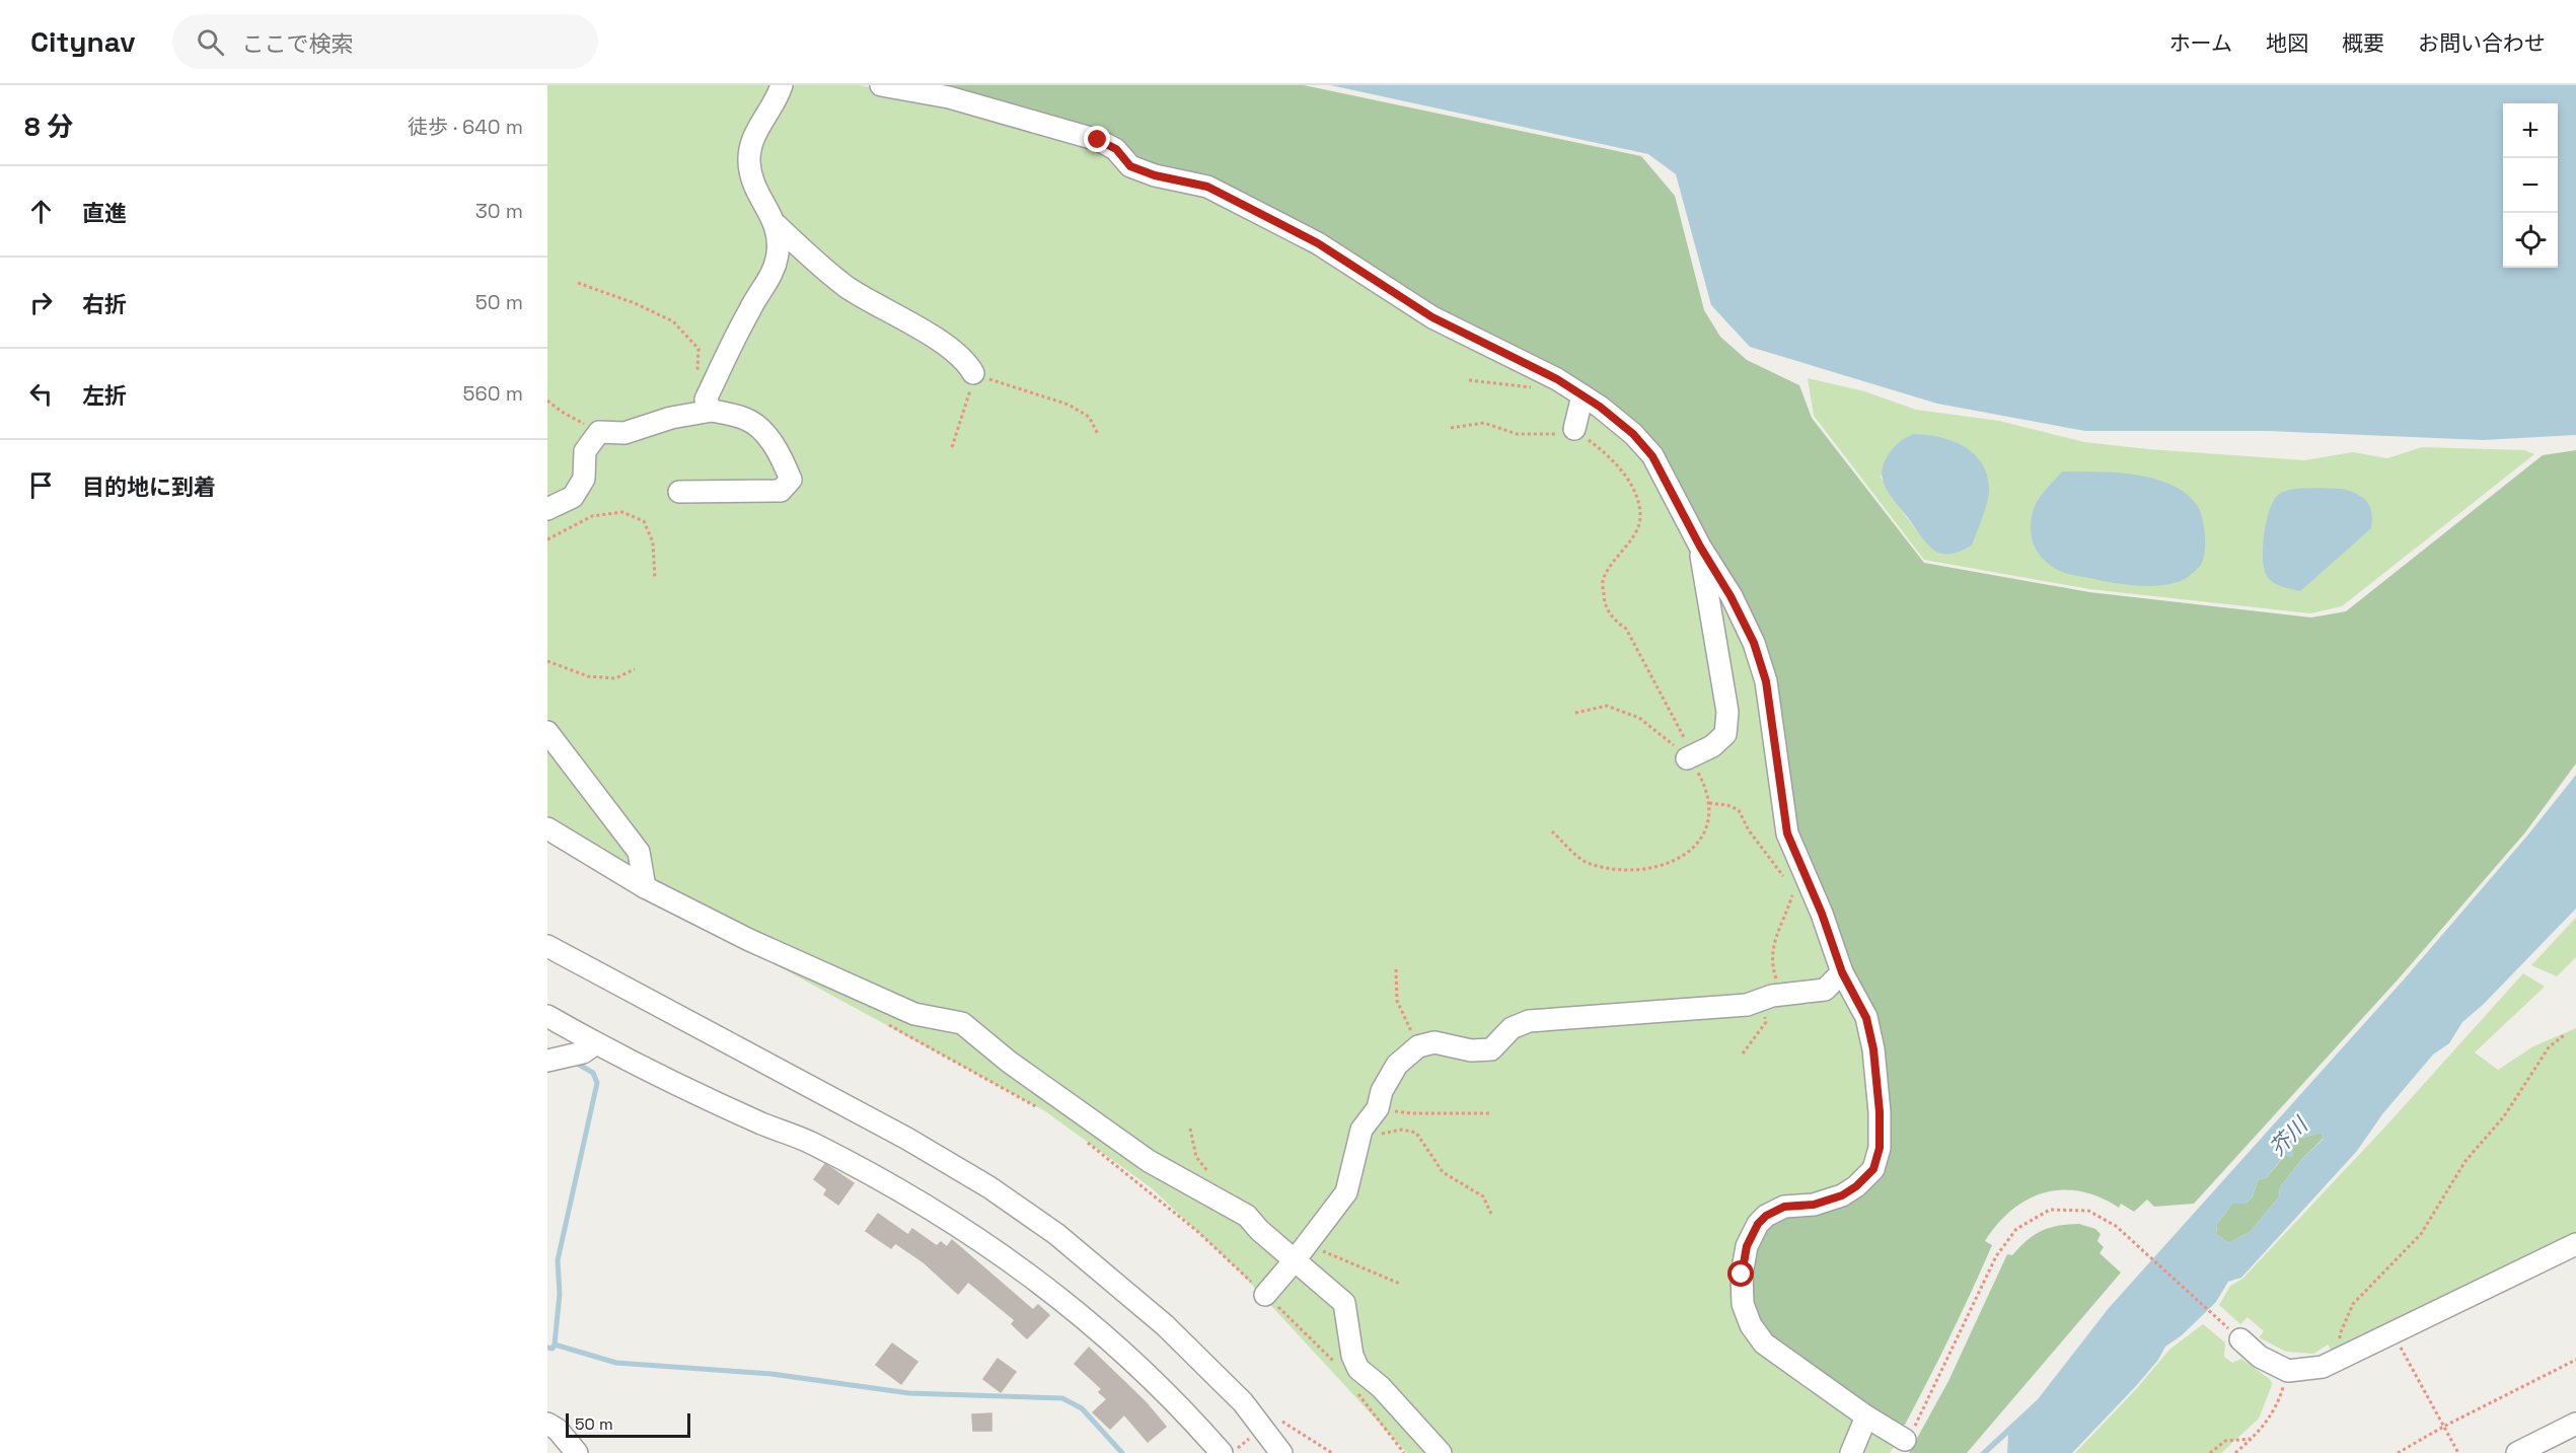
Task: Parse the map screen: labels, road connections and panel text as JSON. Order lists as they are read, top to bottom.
{
  "water": ["芥川"],
  "scale_bar": "50 m",
  "page": {
    "header": "Citynav",
    "search": "ここで検索",
    "nav": [
      "ホーム",
      "地図",
      "概要",
      "お問い合わせ"
    ],
    "heading": ["8 分", "徒歩 · 640 m"],
    "map_buttons": ["+", "−"],
    "list": [
      ["直進", "30 m"],
      ["右折", "50 m"],
      ["左折", "560 m"],
      "目的地に到着"
    ],
    "scale": "50 m"
  }
}
